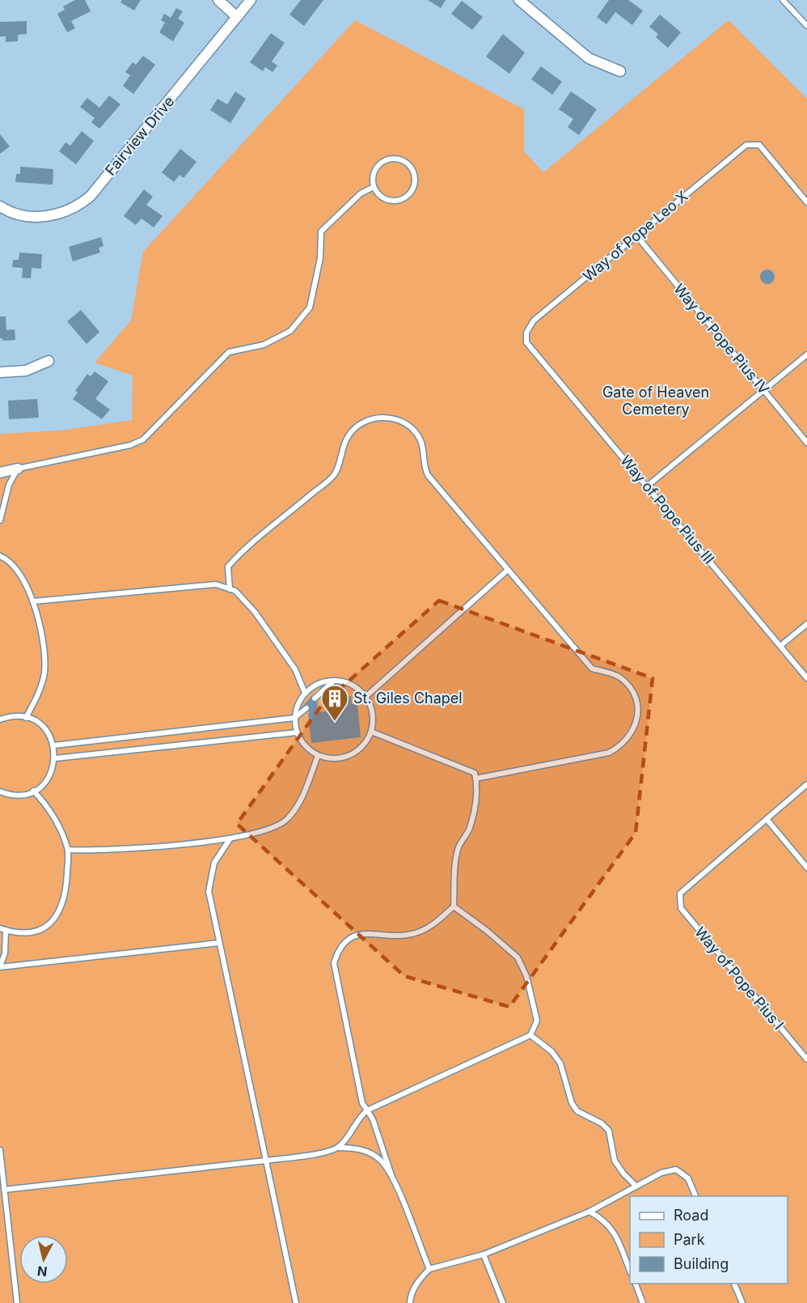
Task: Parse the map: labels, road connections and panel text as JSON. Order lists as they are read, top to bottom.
{
  "streets": {
    "street": ["Fairview Drive"],
    "lane": [
      "Way of Pope Leo X",
      "Way of Pope Pius IV",
      "Way of Pope Pius III",
      "Way of Pope Pius I"
    ]
  },
  "crossings": [
    ["Way of Pope Leo X", "Way of Pope Pius IV"],
    ["Way of Pope Leo X", "Way of Pope Pius III"]
  ],
  "parks": ["Gate of Heaven Cemetery"],
  "places": {
    "building": ["St. Giles Chapel"]
  },
  "legend": ["Road", "Park", "Building"],
  "north": "bottom"
}
